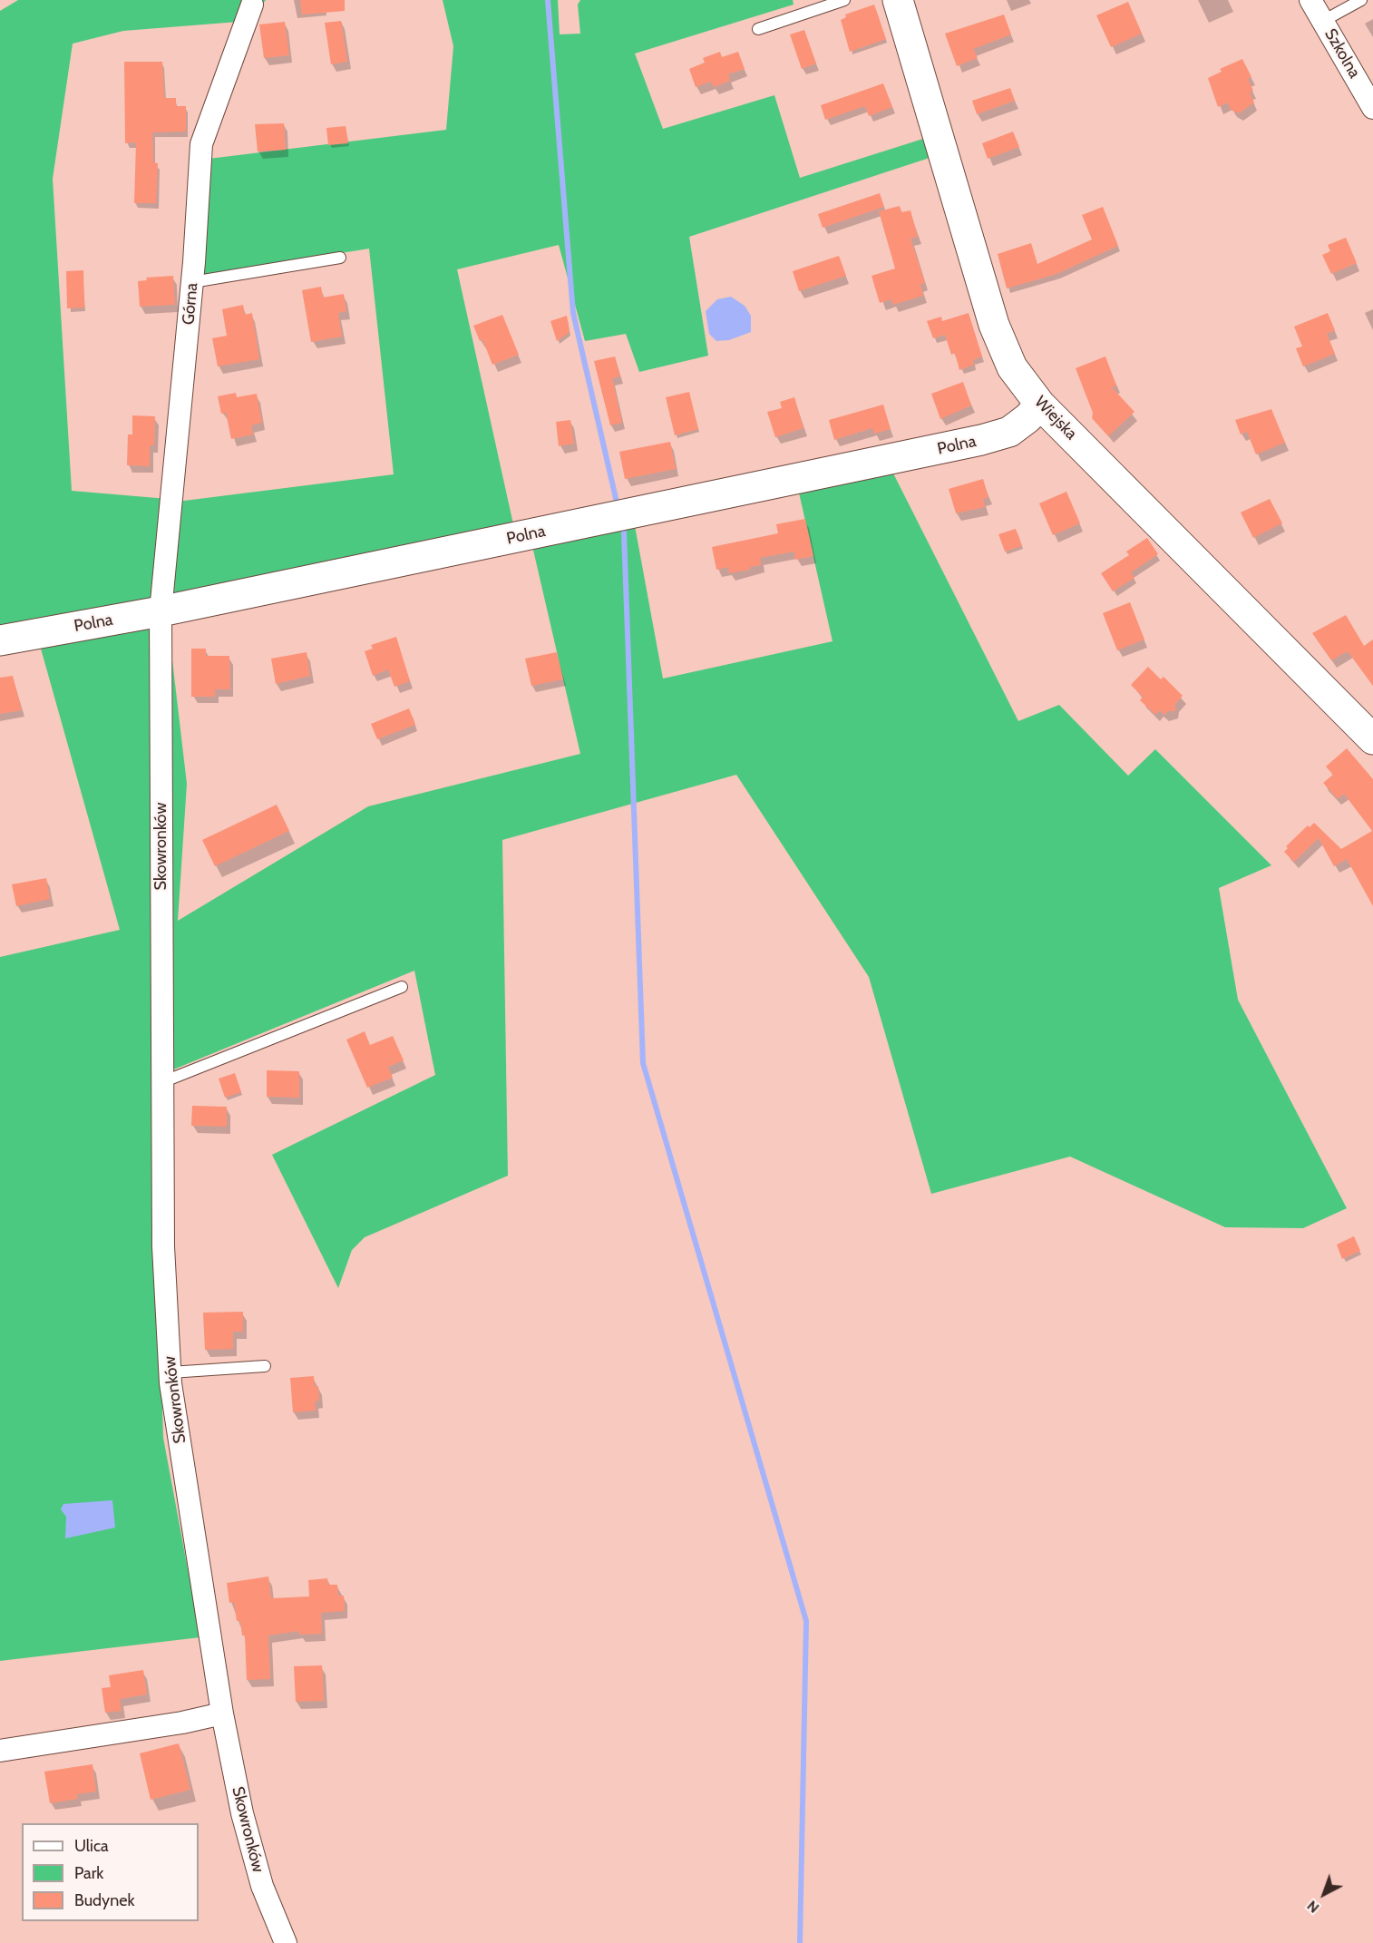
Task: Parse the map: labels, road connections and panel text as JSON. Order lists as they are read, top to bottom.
{
  "streets": {
    "street": [
      "Szkolna",
      "Górna",
      "Wiejska",
      "Polna",
      "Skowronków"
    ]
  },
  "crossings": [
    ["Górna", "Polna"],
    ["Górna", "Skowronków"],
    ["Wiejska", "Polna"],
    ["Polna", "Skowronków"]
  ],
  "legend": ["Ulica", "Park", "Budynek"],
  "north": "bottom left"
}
